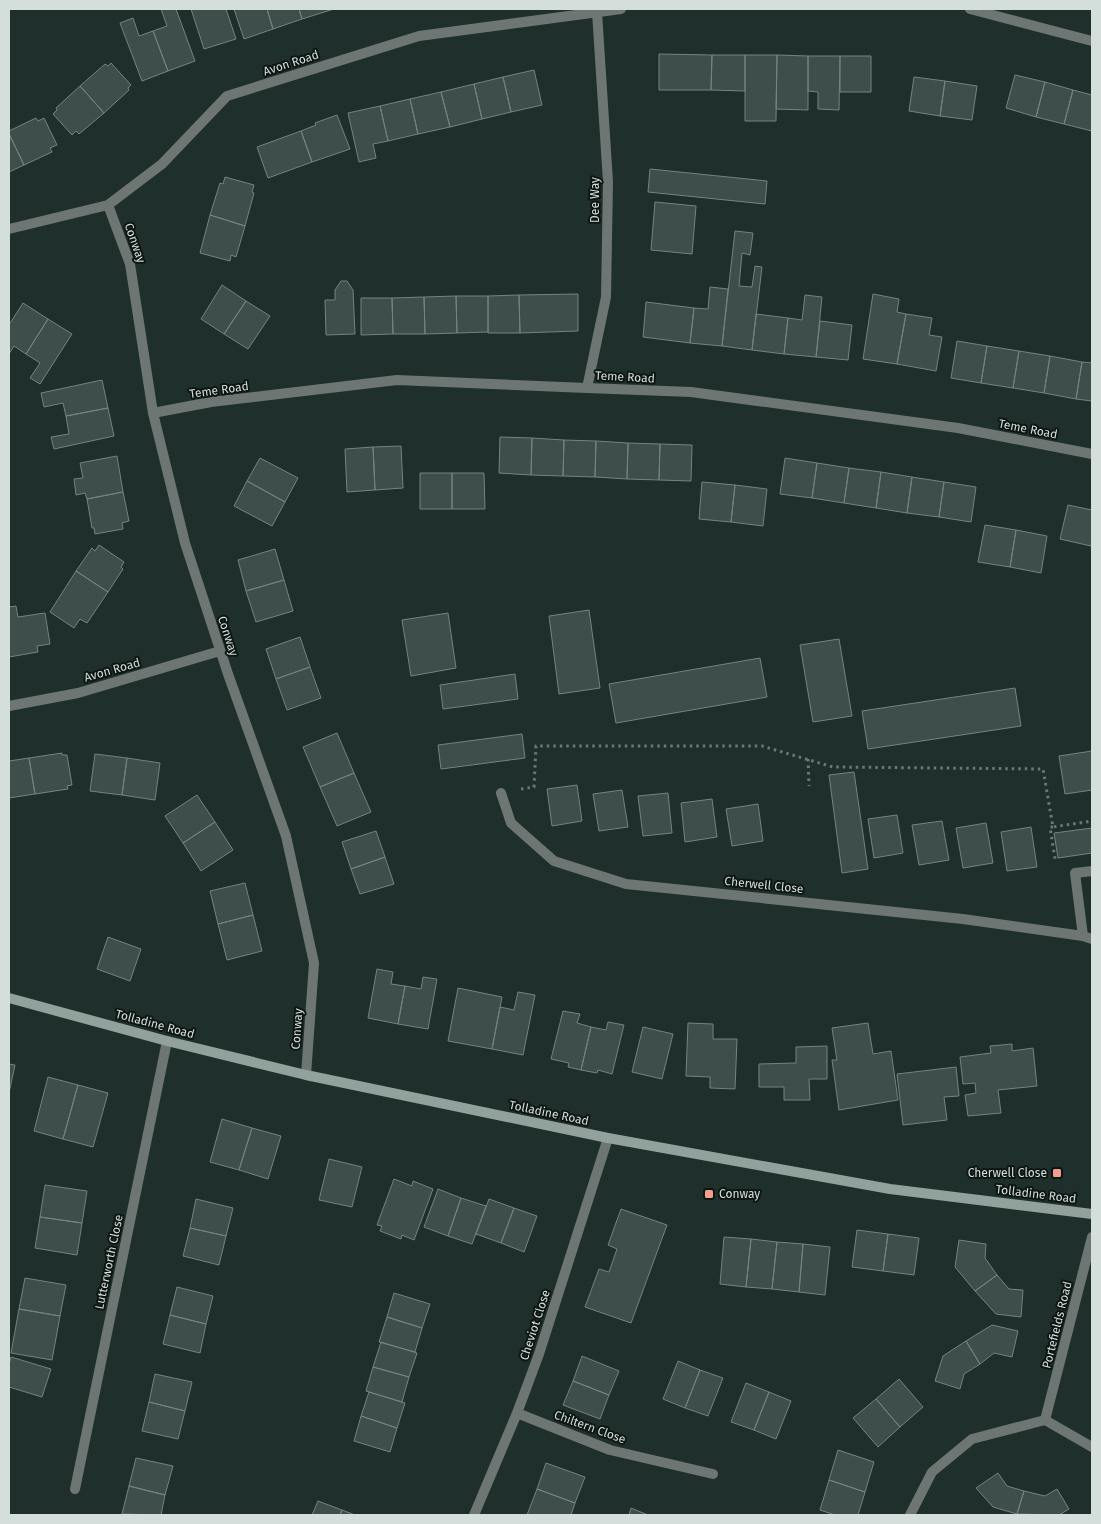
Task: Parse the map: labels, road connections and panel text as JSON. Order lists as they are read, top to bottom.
{
  "streets": {
    "main road": ["Tolladine Road"],
    "street": [
      "Avon Road",
      "Dee Way",
      "Conway",
      "Teme Road",
      "Cherwell Close",
      "Lutterworth Close",
      "Cheviot Close",
      "Portefields Road",
      "Chiltern Close"
    ]
  },
  "crossings": [
    ["Avon Road", "Dee Way"],
    ["Avon Road", "Conway"],
    ["Dee Way", "Teme Road"],
    ["Conway", "Teme Road"],
    ["Conway", "Tolladine Road"],
    ["Tolladine Road", "Lutterworth Close"],
    ["Tolladine Road", "Cheviot Close"],
    ["Cheviot Close", "Chiltern Close"]
  ],
  "places": {
    "transit": ["Cherwell Close", "Conway"]
  }
}
